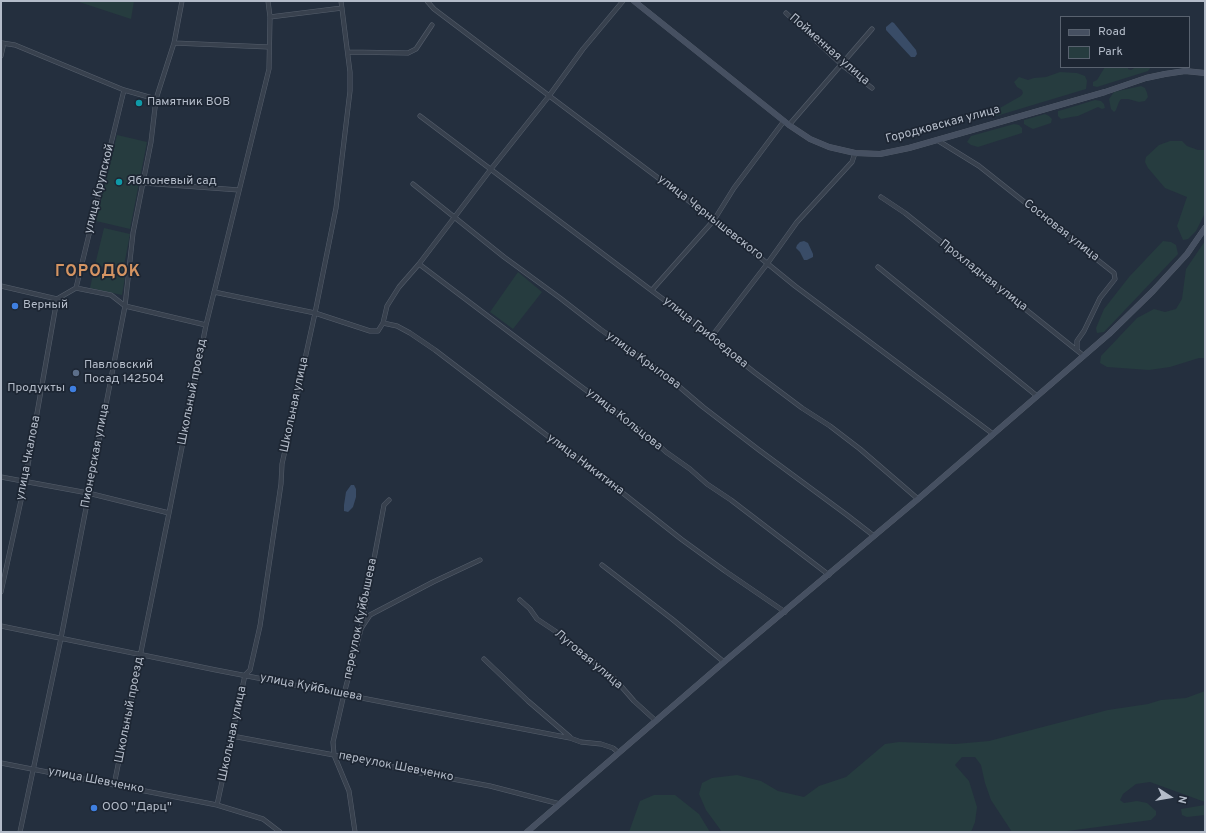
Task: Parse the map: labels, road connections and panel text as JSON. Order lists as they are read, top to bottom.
{
  "streets": {
    "street": [
      "Пойменная улица",
      "Городковская улица",
      "улица Крупской",
      "улица Чернышевского",
      "Сосновая улица",
      "Прохладная улица",
      "улица Грибоедова",
      "улица Крылова",
      "Школьный проезд",
      "Школьная улица",
      "улица Кольцова",
      "Пионерская улица",
      "улица Чкалова",
      "улица Никитина",
      "переулок Куйбышева",
      "Луговая улица",
      "улица Куйбышева",
      "переулок Шевченко",
      "улица Шевченко"
    ]
  },
  "crossings": [
    ["Городковская улица", "Сосновая улица"],
    ["Сосновая улица", "Прохладная улица"],
    ["Школьный проезд", "улица Куйбышева"],
    ["Школьный проезд", "улица Шевченко"],
    ["Школьная улица", "улица Куйбышева"],
    ["Школьная улица", "переулок Шевченко"],
    ["Школьная улица", "улица Шевченко"],
    ["Пионерская улица", "улица Куйбышева"],
    ["Пионерская улица", "улица Шевченко"],
    ["переулок Куйбышева", "улица Куйбышева"],
    ["переулок Куйбышева", "переулок Шевченко"]
  ],
  "districts": ["ГОРОДОК"],
  "places": [
    "Памятник ВОВ",
    "Яблоневый сад",
    "Верный",
    "Павловский Посад 142504",
    "Продукты",
    "ООО \"Дарц\""
  ],
  "legend": ["Road", "Park"],
  "north": "right"
}
